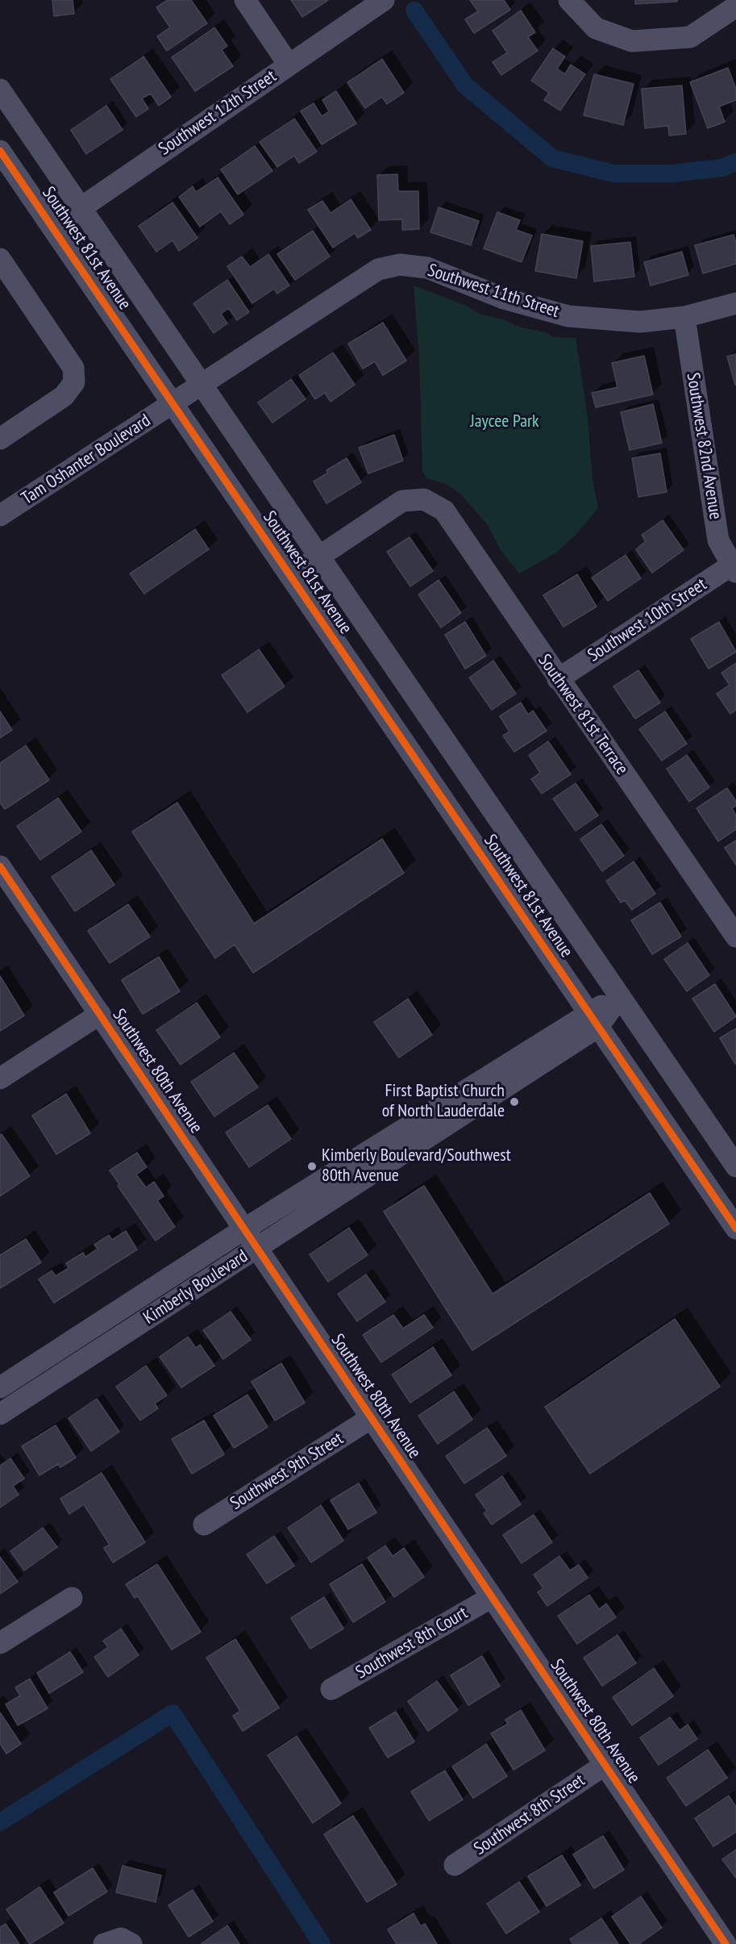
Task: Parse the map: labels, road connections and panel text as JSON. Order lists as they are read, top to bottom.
{
  "streets": {
    "street": [
      "Southwest 12th Street",
      "Southwest 81st Avenue",
      "Southwest 11th Street",
      "Southwest 82nd Avenue",
      "Tam Oshanter Boulevard",
      "Southwest 10th Street",
      "Southwest 81st Terrace",
      "Southwest 80th Avenue",
      "Kimberly Boulevard",
      "Southwest 9th Street",
      "Southwest 8th Court",
      "Southwest 8th Street"
    ]
  },
  "crossings": [
    ["Southwest 12th Street", "Southwest 81st Avenue"],
    ["Southwest 81st Avenue", "Southwest 11th Street"],
    ["Southwest 81st Avenue", "Tam Oshanter Boulevard"],
    ["Southwest 81st Avenue", "Southwest 81st Terrace"],
    ["Southwest 81st Avenue", "Kimberly Boulevard"],
    ["Southwest 11th Street", "Southwest 82nd Avenue"],
    ["Southwest 11th Street", "Tam Oshanter Boulevard"],
    ["Southwest 82nd Avenue", "Southwest 10th Street"],
    ["Southwest 10th Street", "Southwest 81st Terrace"],
    ["Southwest 80th Avenue", "Kimberly Boulevard"],
    ["Southwest 80th Avenue", "Southwest 9th Street"],
    ["Southwest 80th Avenue", "Southwest 8th Court"],
    ["Southwest 80th Avenue", "Southwest 8th Street"]
  ],
  "parks": ["Jaycee Park"],
  "places": ["First Baptist Church of North Lauderdale", "Kimberly Boulevard/Southwest 80th Avenue"]
}
